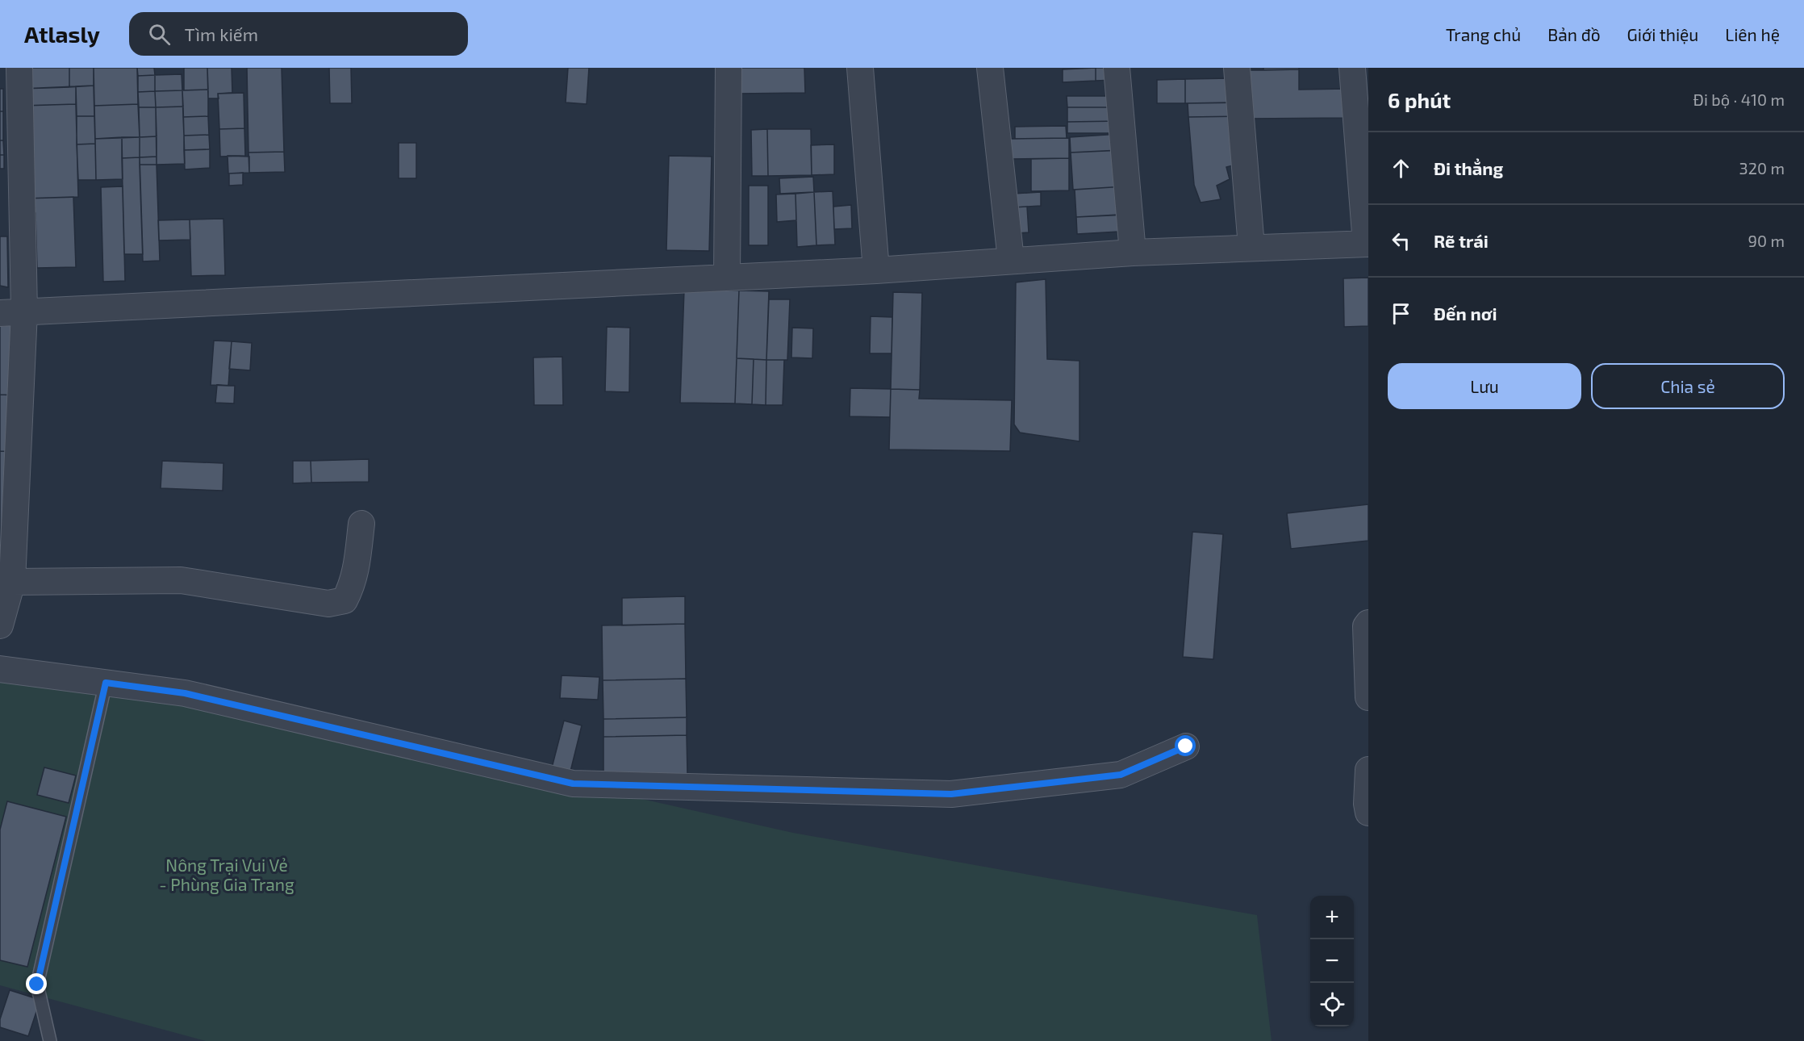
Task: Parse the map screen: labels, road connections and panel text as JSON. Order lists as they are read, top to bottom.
{
  "parks": ["Nông Trại Vui Vẻ - Phùng Gia Trang"],
  "page": {
    "header": "Atlasly",
    "search": "Tìm kiếm",
    "nav": [
      "Trang chủ",
      "Bản đồ",
      "Giới thiệu",
      "Liên hệ"
    ],
    "heading": ["6 phút", "Đi bộ · 410 m"],
    "list": [
      ["Đi thẳng", "320 m"],
      ["Rẽ trái", "90 m"],
      "Đến nơi"
    ],
    "buttons": ["Lưu", "Chia sẻ"],
    "map_buttons": ["+", "−"]
  }
}
